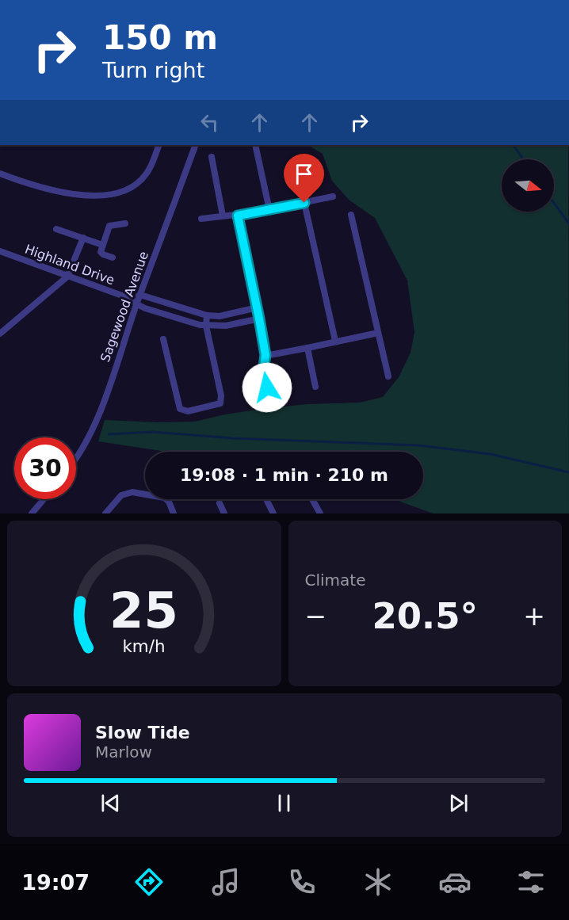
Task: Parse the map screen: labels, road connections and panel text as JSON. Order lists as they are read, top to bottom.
{
  "streets": {
    "street": ["Highland Drive", "Sagewood Avenue"]
  },
  "crossings": [
    ["Highland Drive", "Sagewood Avenue"]
  ],
  "north": "right",
  "page": {
    "turn": ["150 m", "Turn right"],
    "limit": "30",
    "trip": "19:08 · 1 min · 210 m",
    "tile": "Climate",
    "heat": ["−", "20.5°", "+"],
    "song": ["Slow Tide", "Marlow"],
    "tabs": "19:07",
    "gauge": ["25", "km/h"]
  }
}
